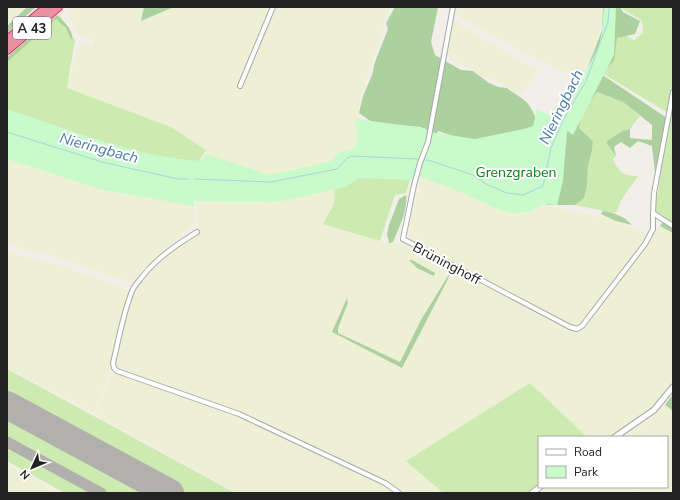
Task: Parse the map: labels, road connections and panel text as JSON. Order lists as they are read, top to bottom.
{
  "streets": {
    "highway": ["A 43"],
    "street": ["Brüninghoff"]
  },
  "water": ["Nieringbach"],
  "parks": ["Grenzgraben"],
  "legend": ["Road", "Park"],
  "north": "bottom left"
}
